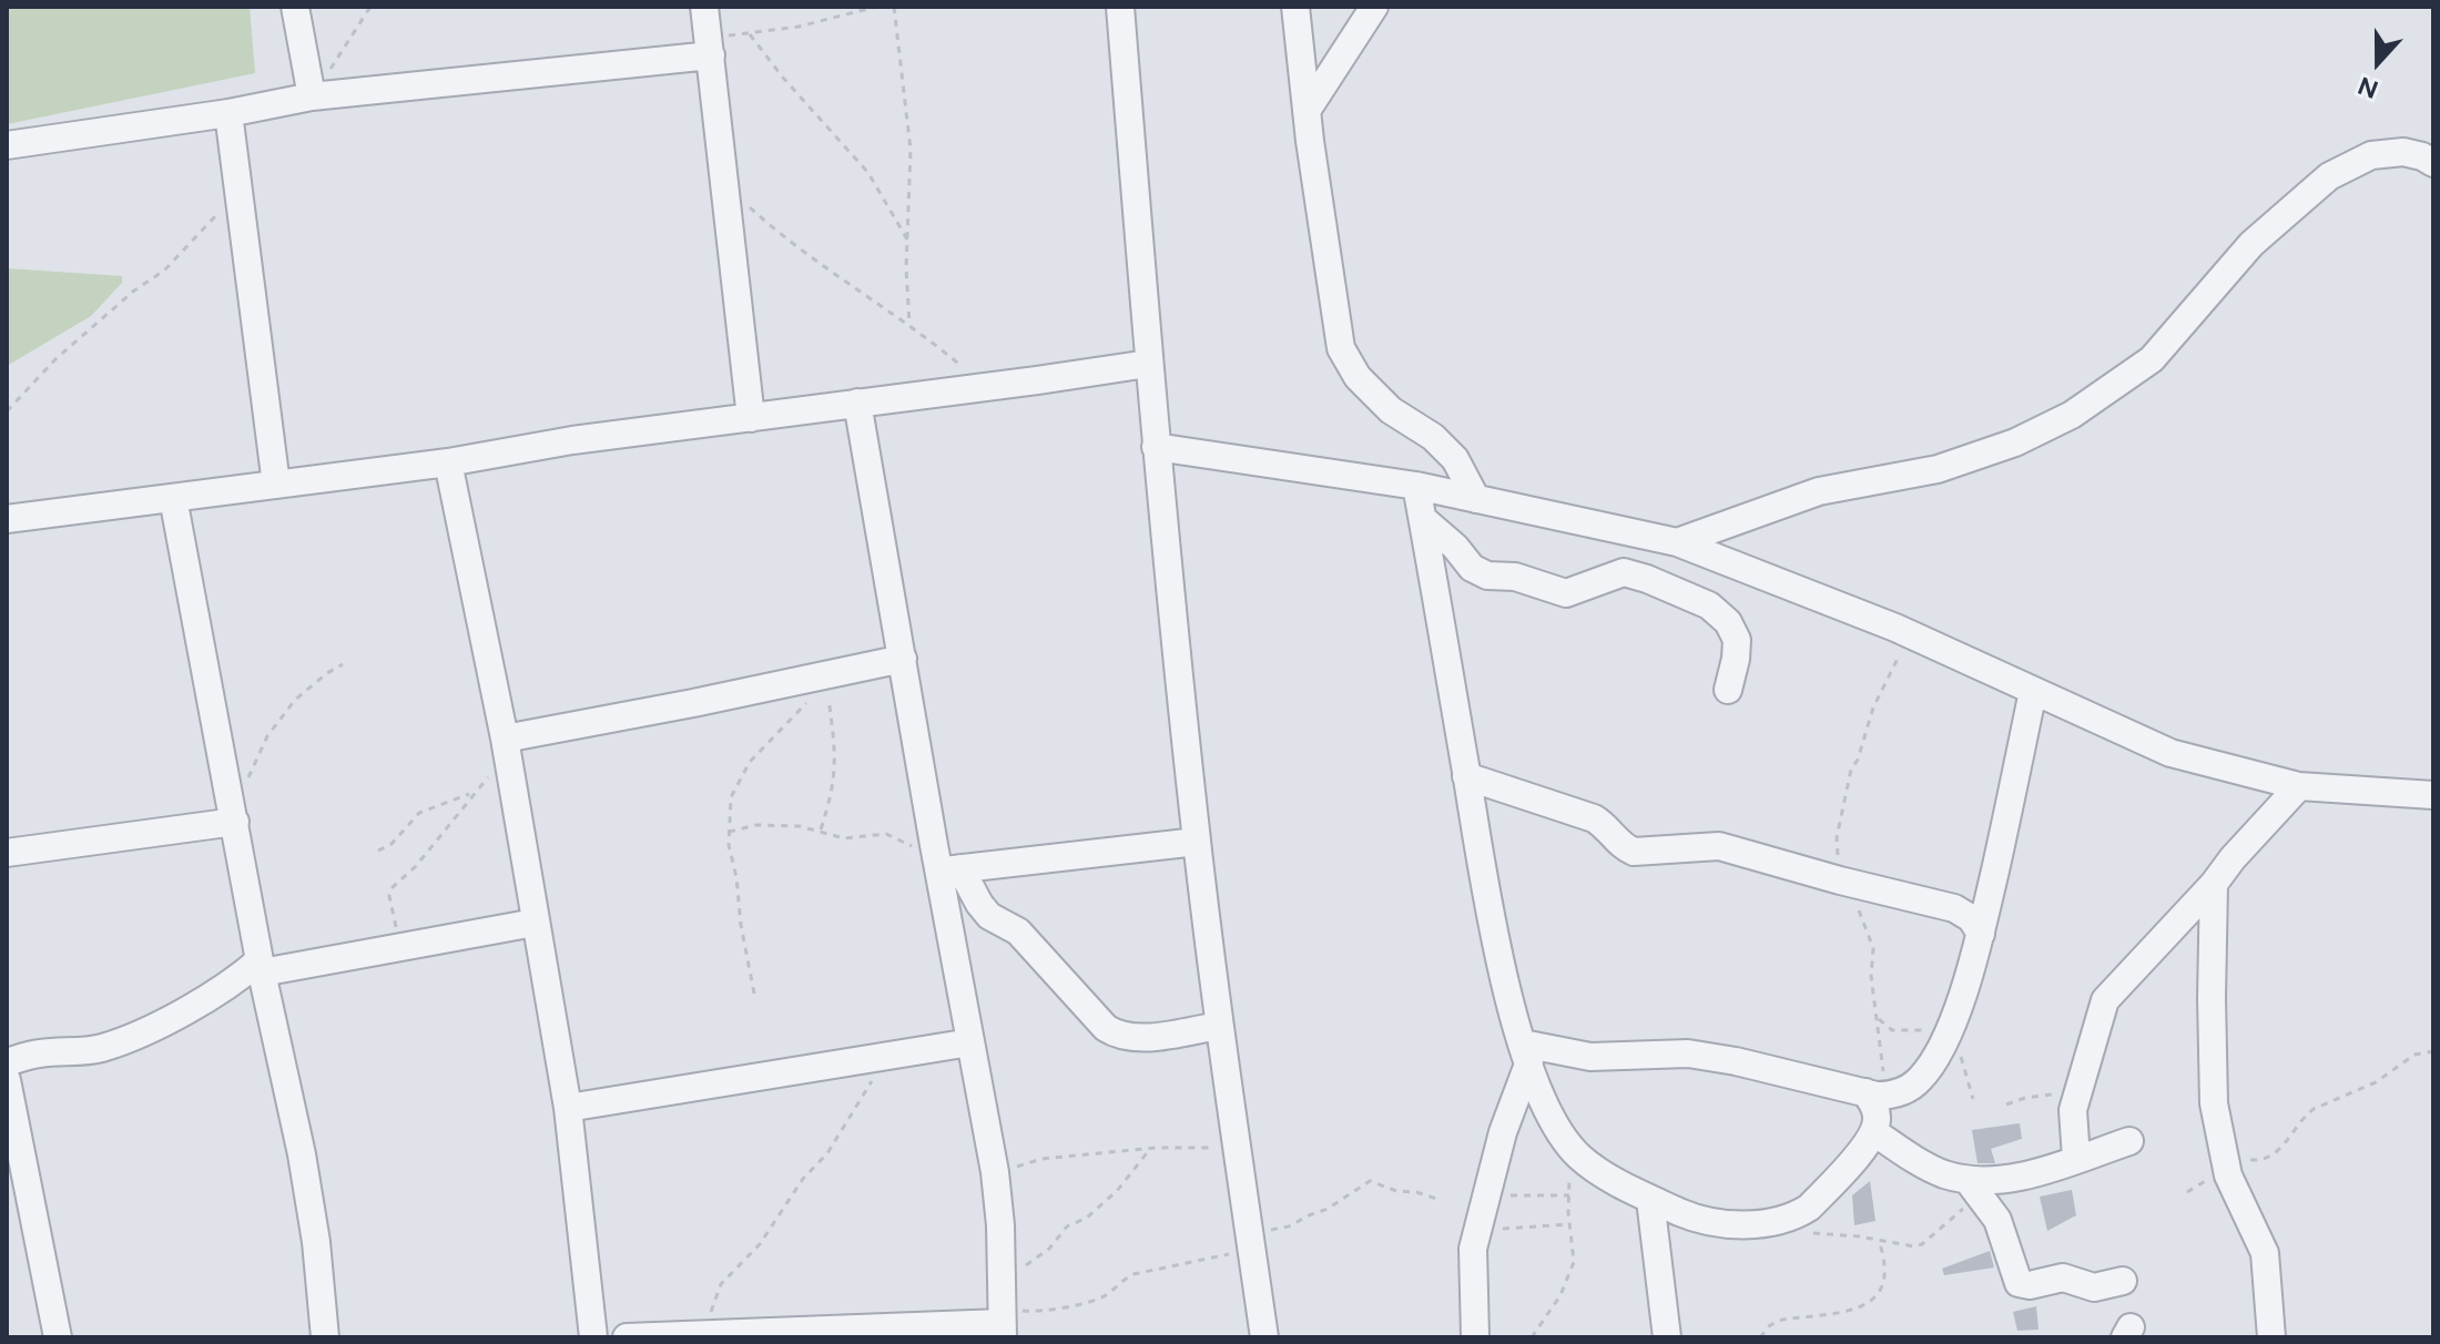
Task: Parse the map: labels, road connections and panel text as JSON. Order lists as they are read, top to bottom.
{
  "north": "bottom"
}
